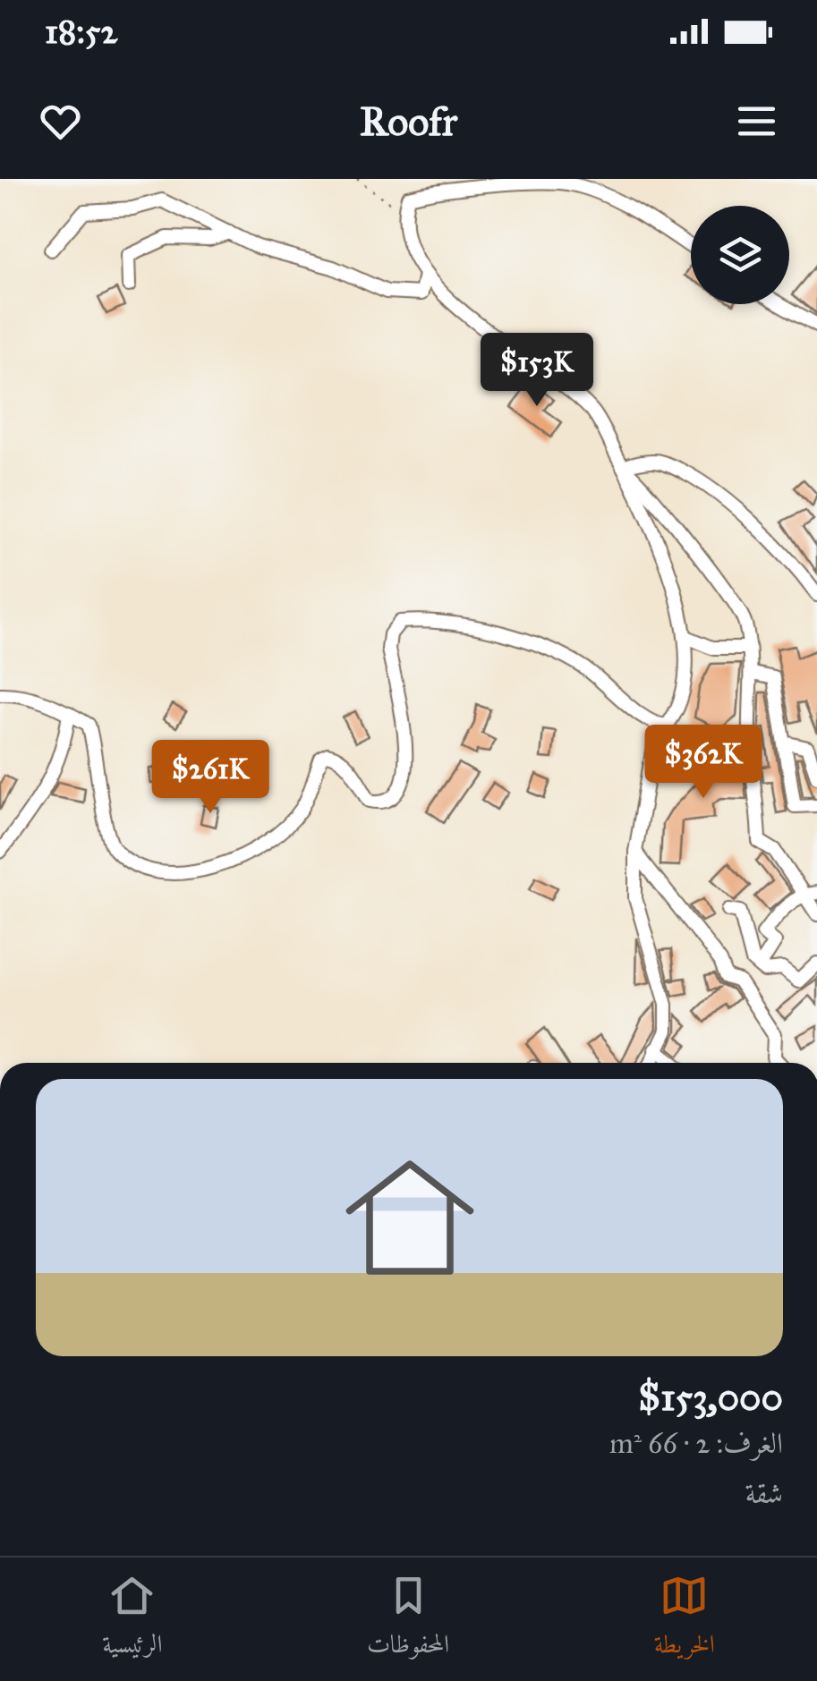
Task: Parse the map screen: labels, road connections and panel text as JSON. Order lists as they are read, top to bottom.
{
  "page": {
    "status": "18:52",
    "header": "Roofr",
    "price": ["$153K", "$362K", "$261K"],
    "list": [
      {
        "name": "$153,000",
        "note": "الغرف: 2 · 66 m² · شقة"
      }
    ],
    "tabs": ["الخريطة", "المحفوظات", "الرئيسية"]
  }
}
